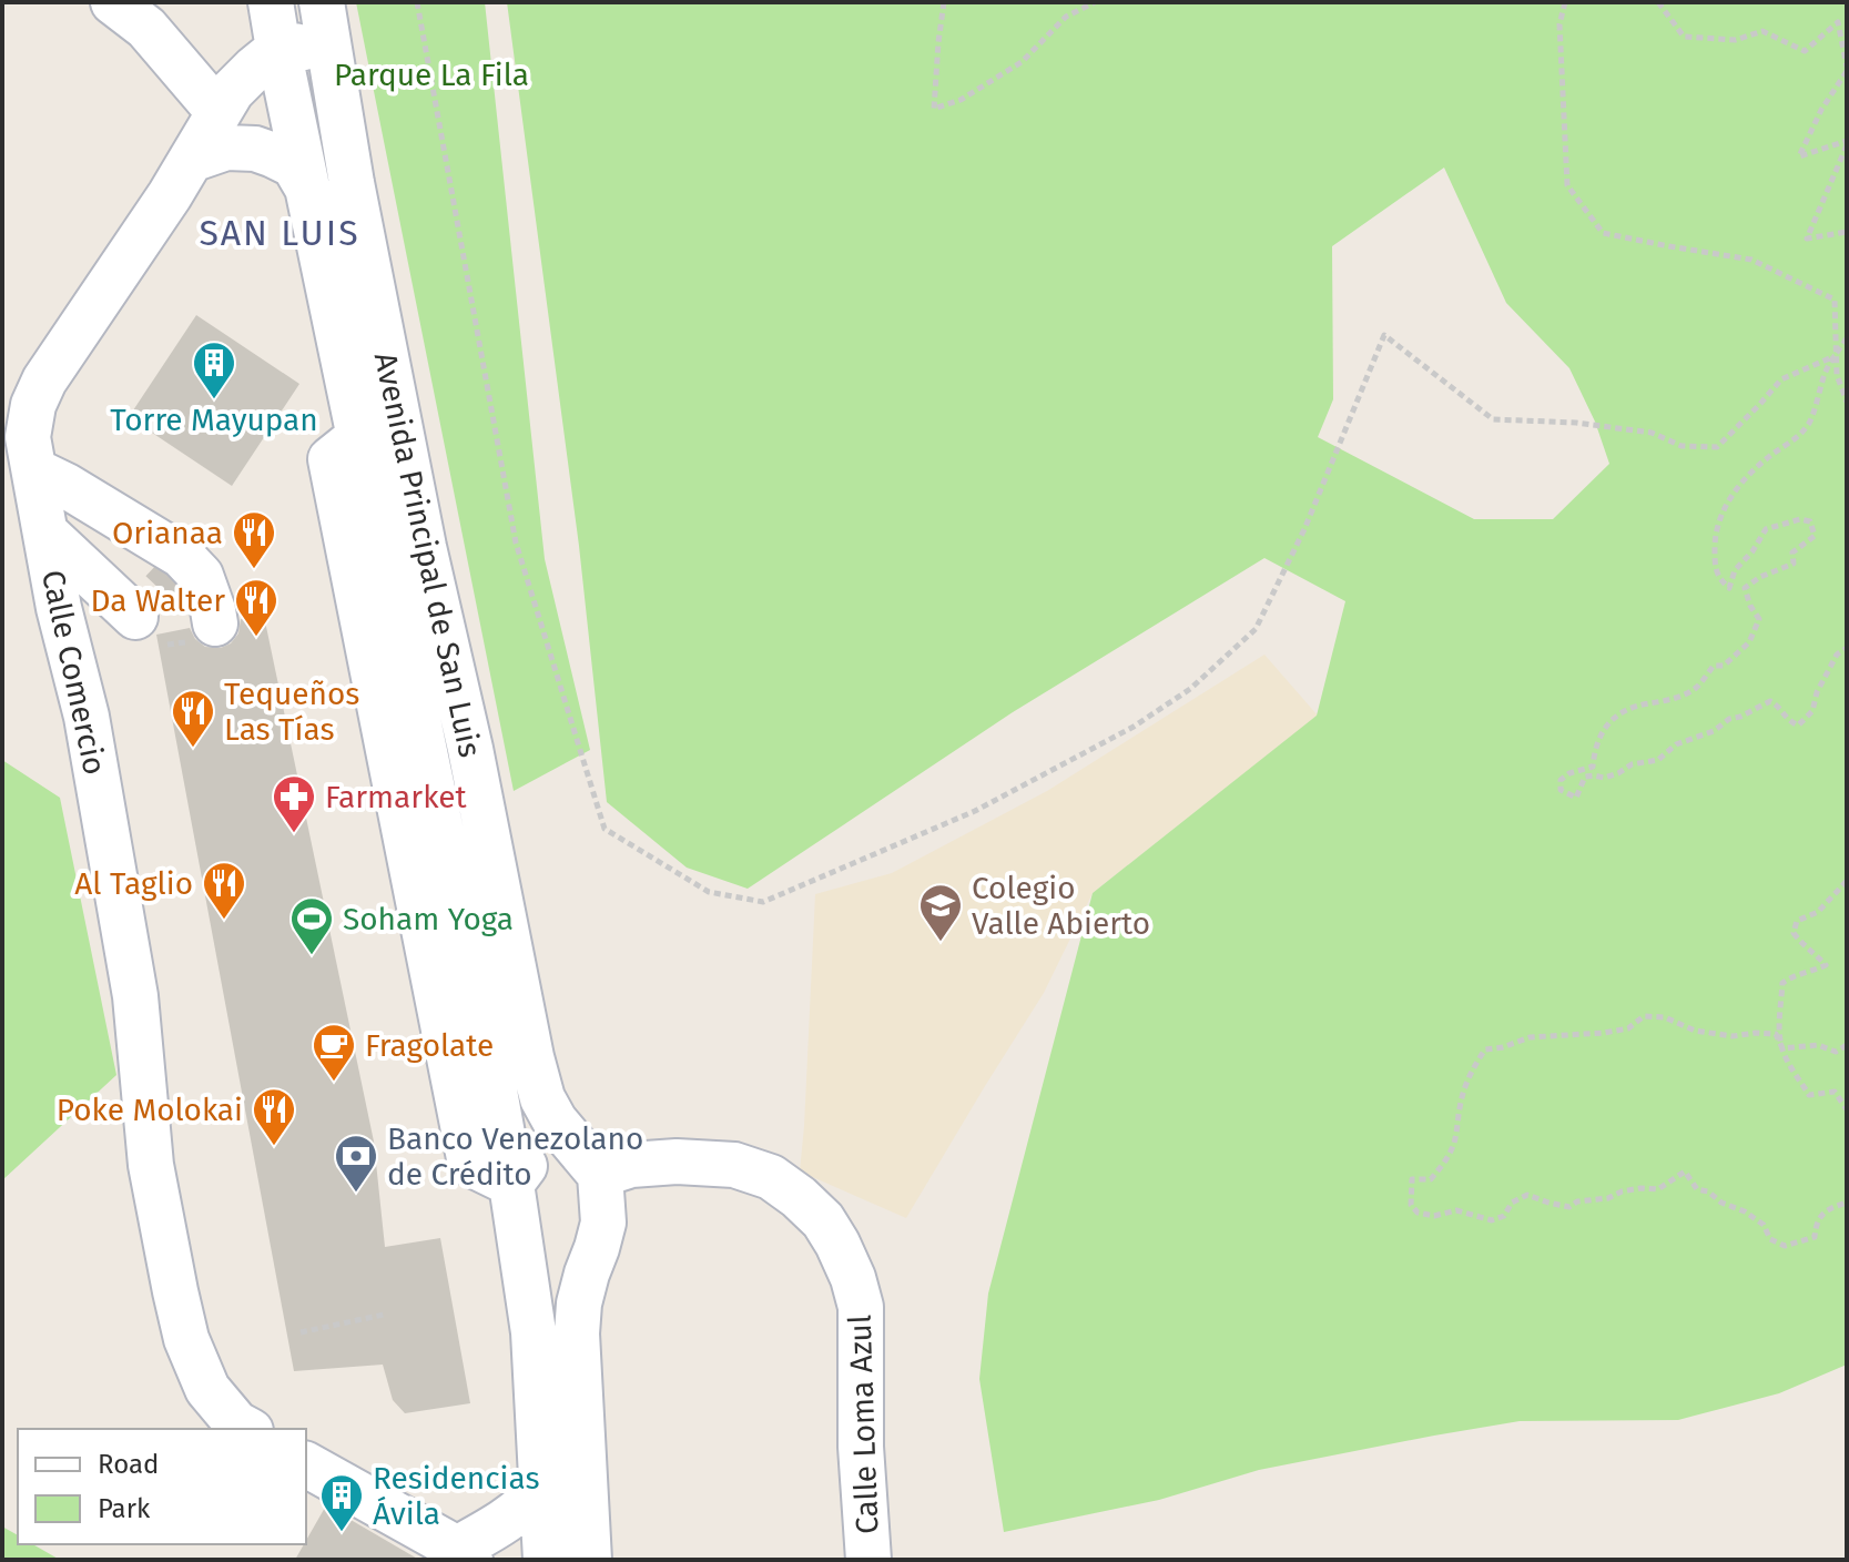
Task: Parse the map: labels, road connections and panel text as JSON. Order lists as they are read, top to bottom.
{
  "streets": {
    "street": ["Avenida Principal de San Luis", "Calle Comercio", "Calle Loma Azul"]
  },
  "crossings": [
    ["Avenida Principal de San Luis", "Calle Comercio"],
    ["Avenida Principal de San Luis", "Calle Loma Azul"]
  ],
  "districts": ["SAN LUIS"],
  "parks": ["Parque La Fila"],
  "places": {
    "building": ["Torre Mayupan", "Residencias Ávila"],
    "restaurant": [
      "Orianaa",
      "Da Walter",
      "Tequeños Las Tías",
      "Al Taglio",
      "Poke Molokai"
    ],
    "pharmacy": ["Farmarket"],
    "school or university": ["Colegio Valle Abierto"],
    "sports": ["Soham Yoga"],
    "cafe": ["Fragolate"],
    "bank": ["Banco Venezolano de Crédito"]
  },
  "legend": ["Road", "Park"]
}
